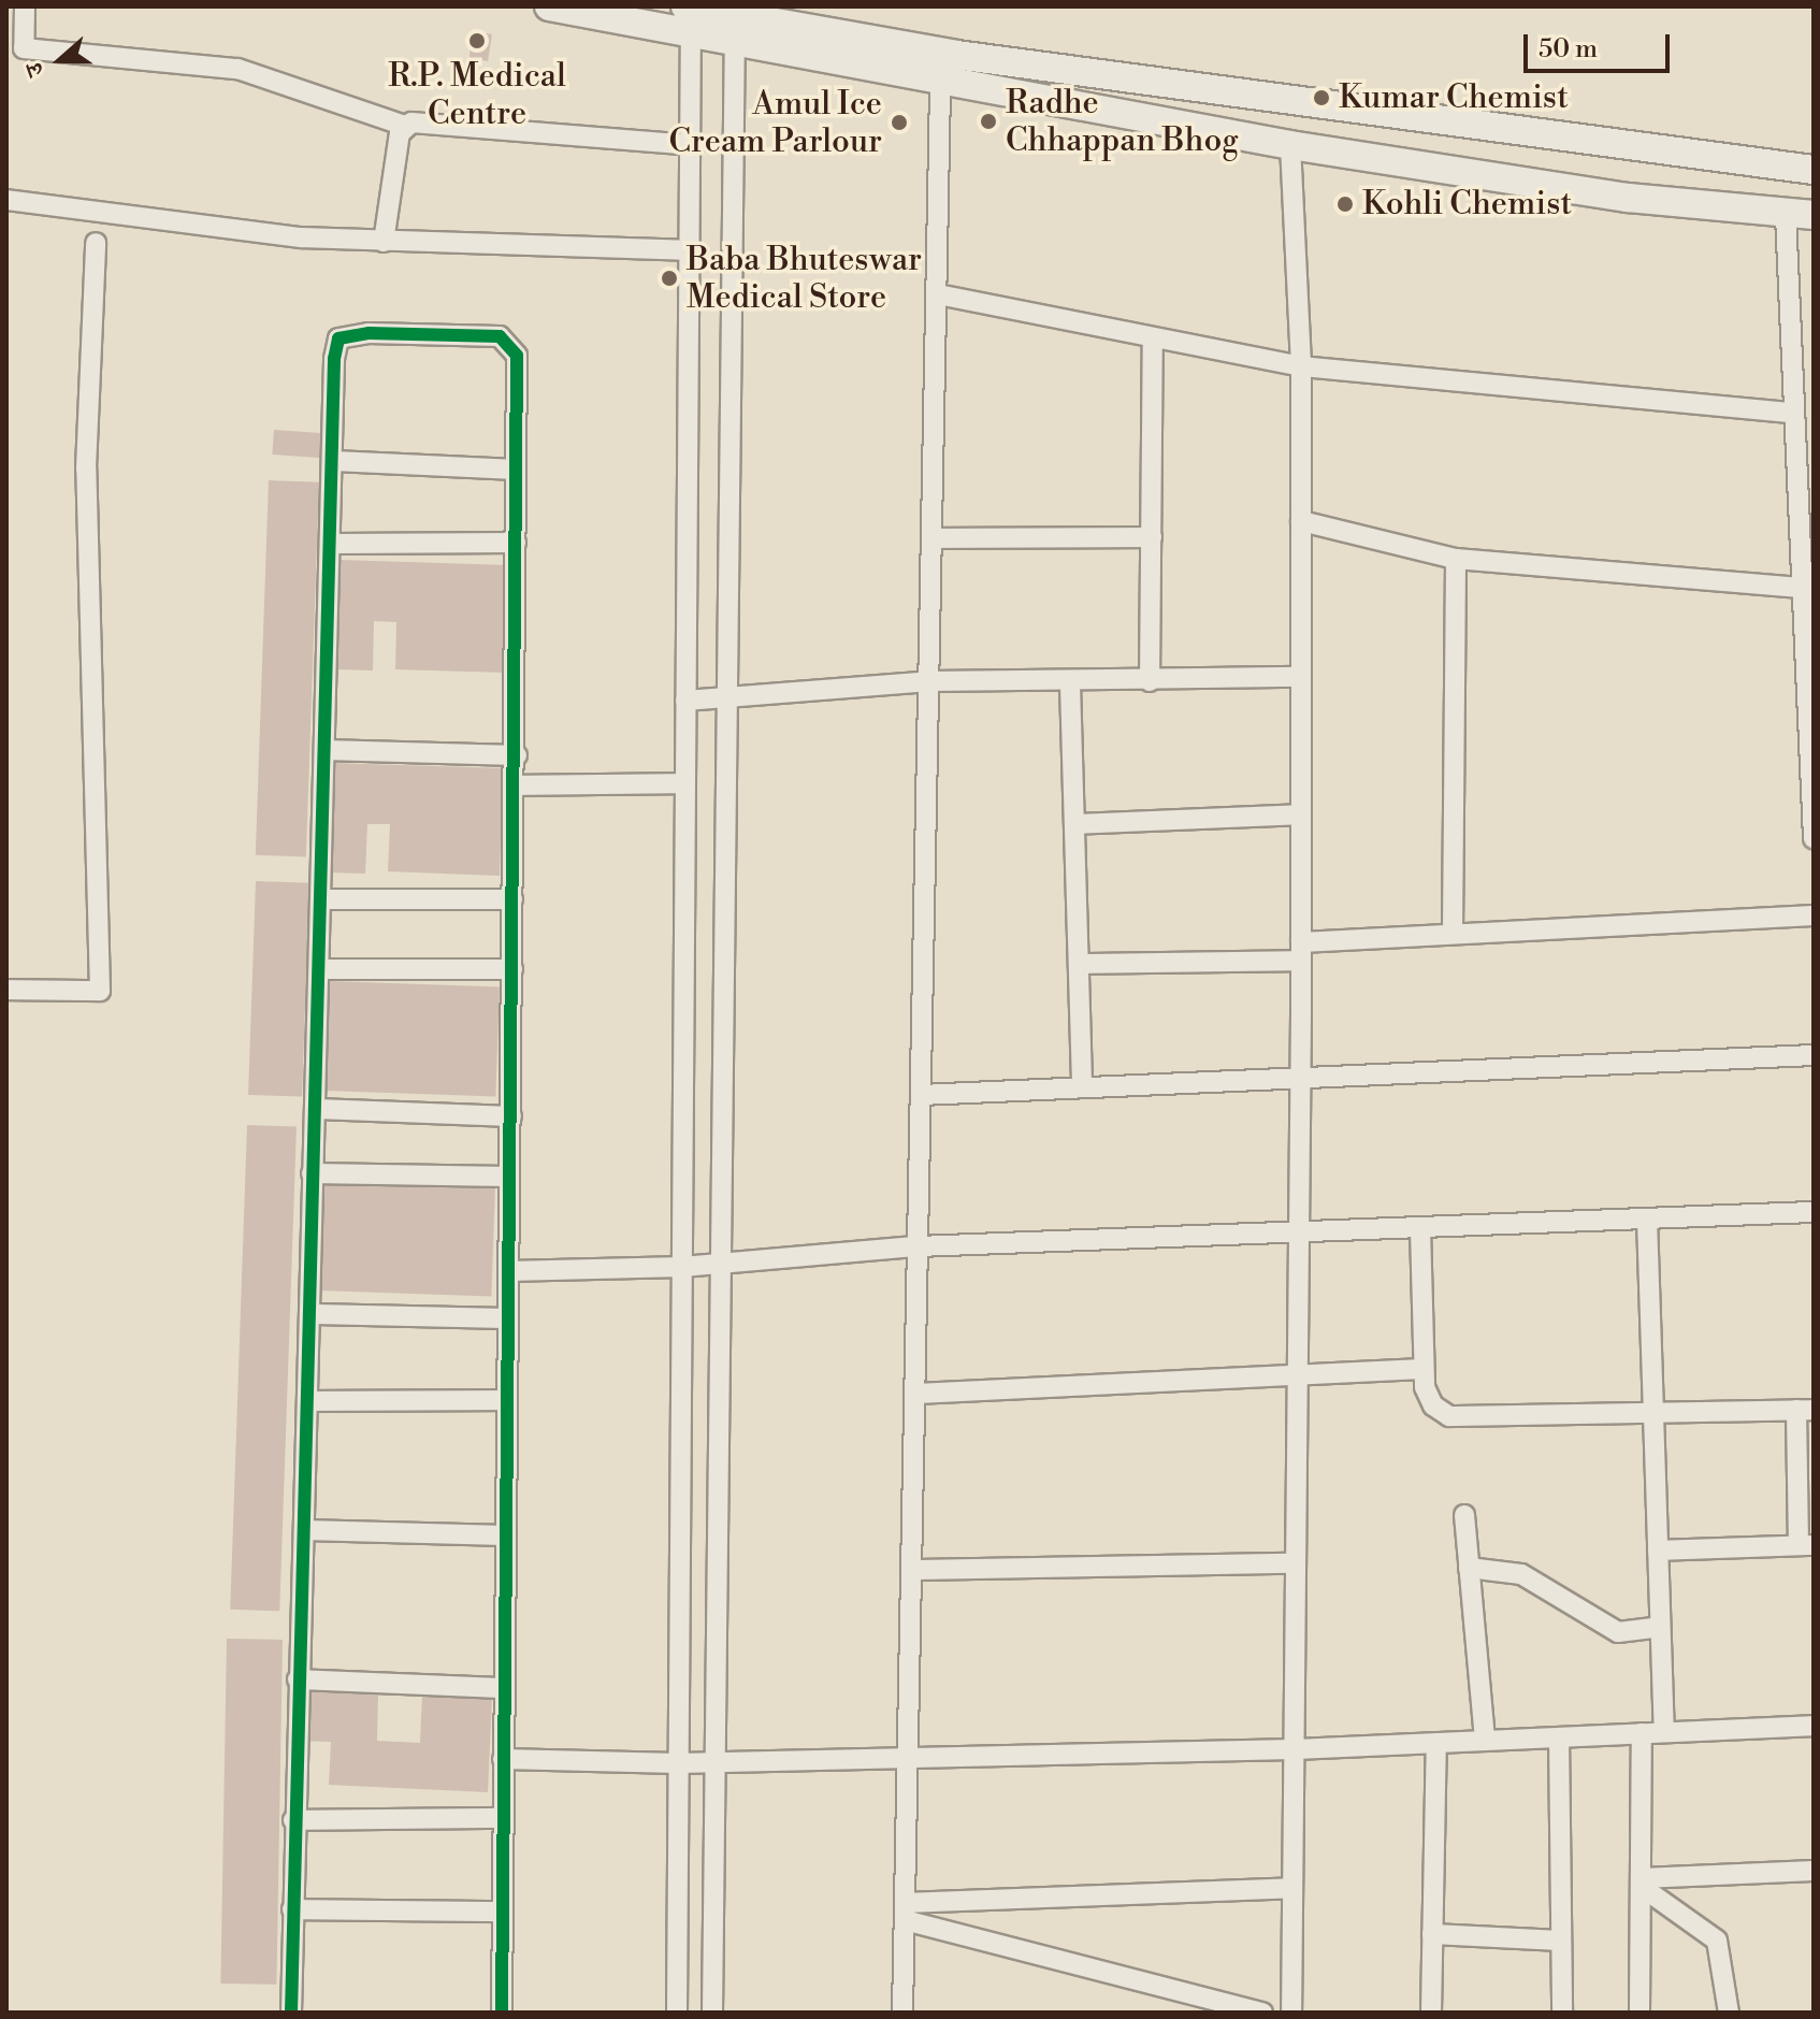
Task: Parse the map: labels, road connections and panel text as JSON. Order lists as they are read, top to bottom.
{
  "places": [
    "R.P. Medical Centre",
    "Kumar Chemist",
    "Radhe Chhappan Bhog",
    "Amul Ice Cream Parlour",
    "Kohli Chemist",
    "Baba Bhuteswar Medical Store"
  ],
  "scale_bar": "50 m",
  "north": "left"
}
